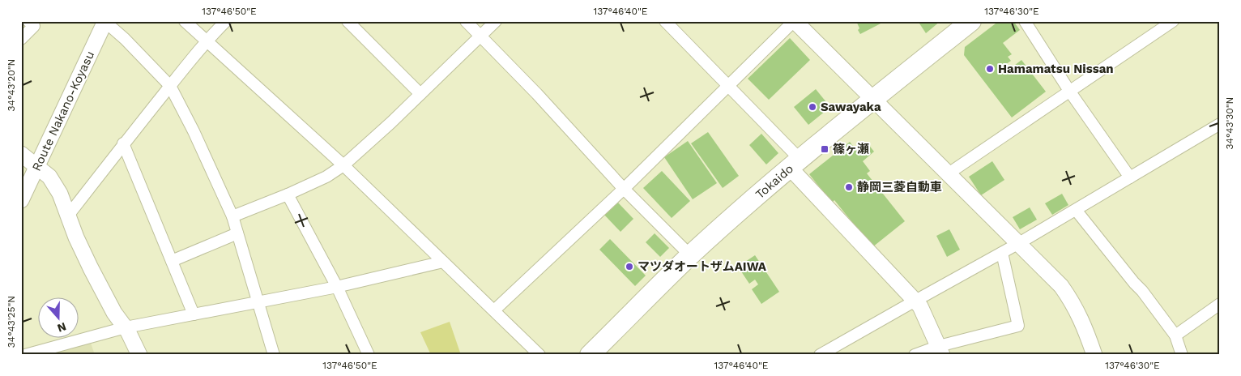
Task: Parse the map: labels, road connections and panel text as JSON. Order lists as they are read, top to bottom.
{
  "streets": {
    "highway": ["Tokaido"],
    "main road": ["Route Nakano-Koyasu"]
  },
  "places": {
    "other": [
      "Hamamatsu Nissan",
      "Sawayaka",
      "静岡三菱自動車",
      "マツダオートザムAIWA"
    ],
    "transit": ["篠ヶ瀬"]
  },
  "north": "bottom",
  "coordinates": [
    "137°46'50\"E",
    "137°46'40\"E",
    "137°46'30\"E",
    "34°43'20\"N",
    "34°43'30\"N",
    "34°43'25\"N"
  ]
}
